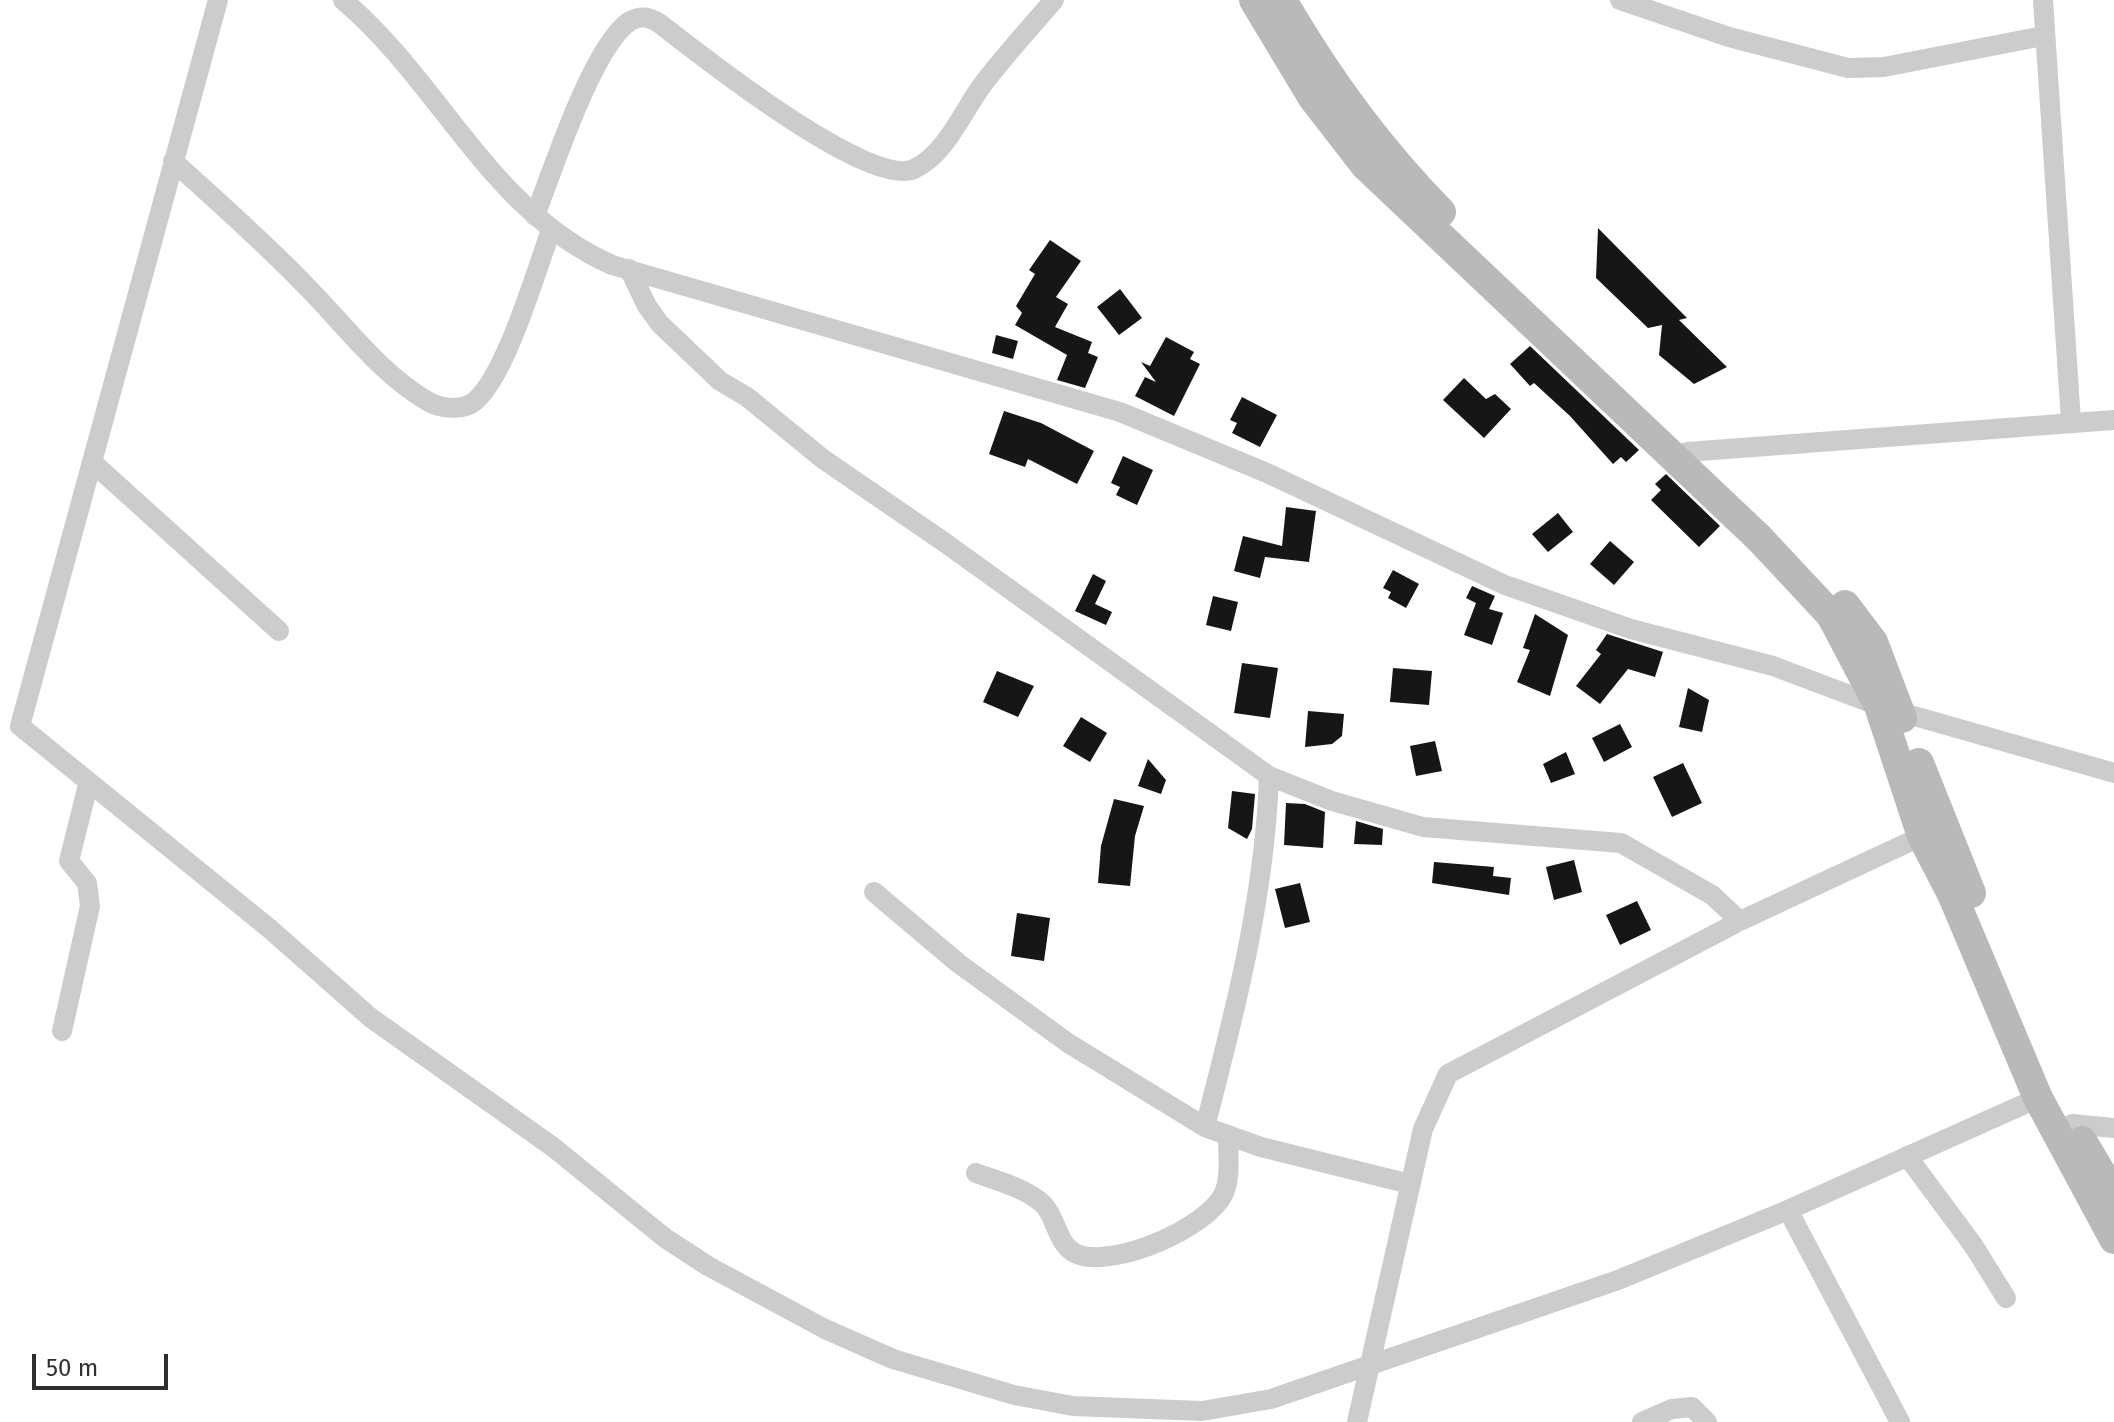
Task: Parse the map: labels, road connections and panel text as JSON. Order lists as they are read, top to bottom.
{
  "scale_bar": "50 m"
}
